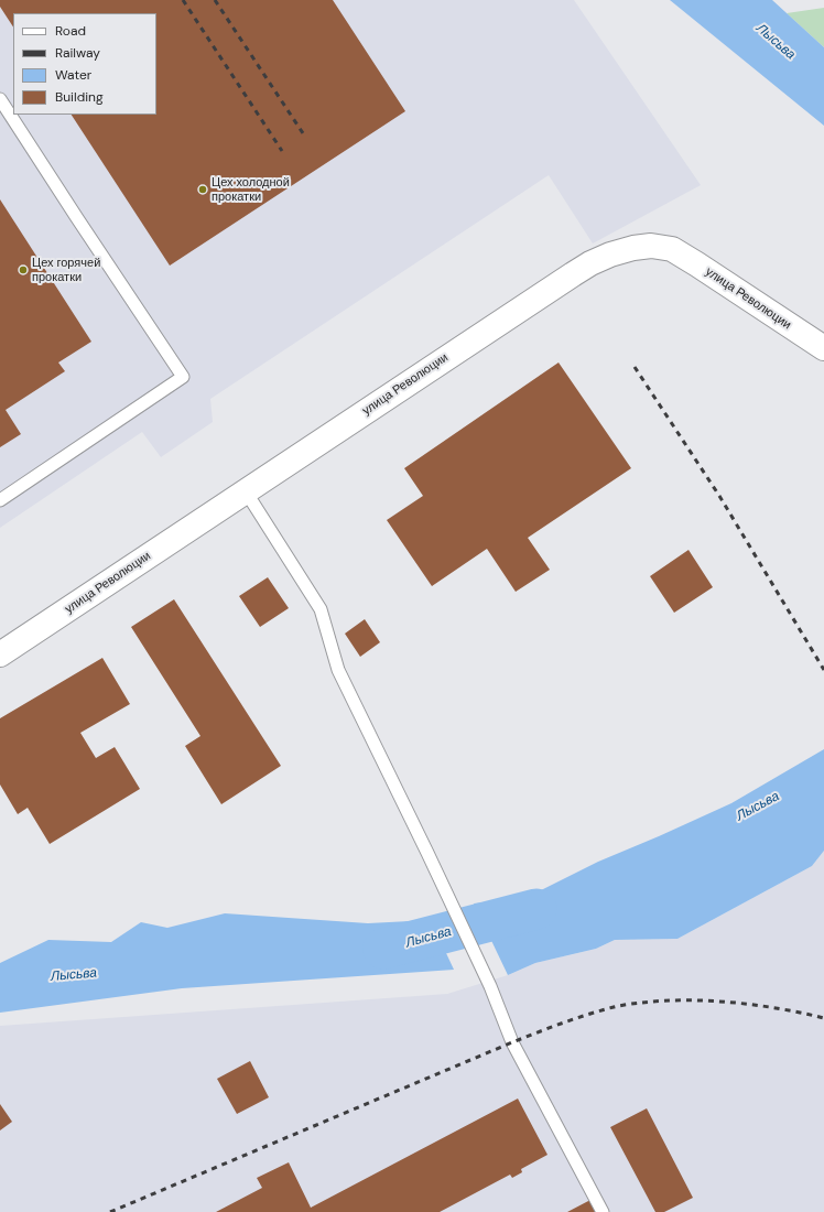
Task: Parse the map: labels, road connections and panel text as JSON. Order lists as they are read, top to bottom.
{
  "streets": {
    "street": ["улица Революции"]
  },
  "water": ["Лысьва"],
  "places": ["Цех холодной прокатки", "Цех горячей прокатки"],
  "legend": [
    "Road",
    "Railway",
    "Water",
    "Building"
  ]
}
